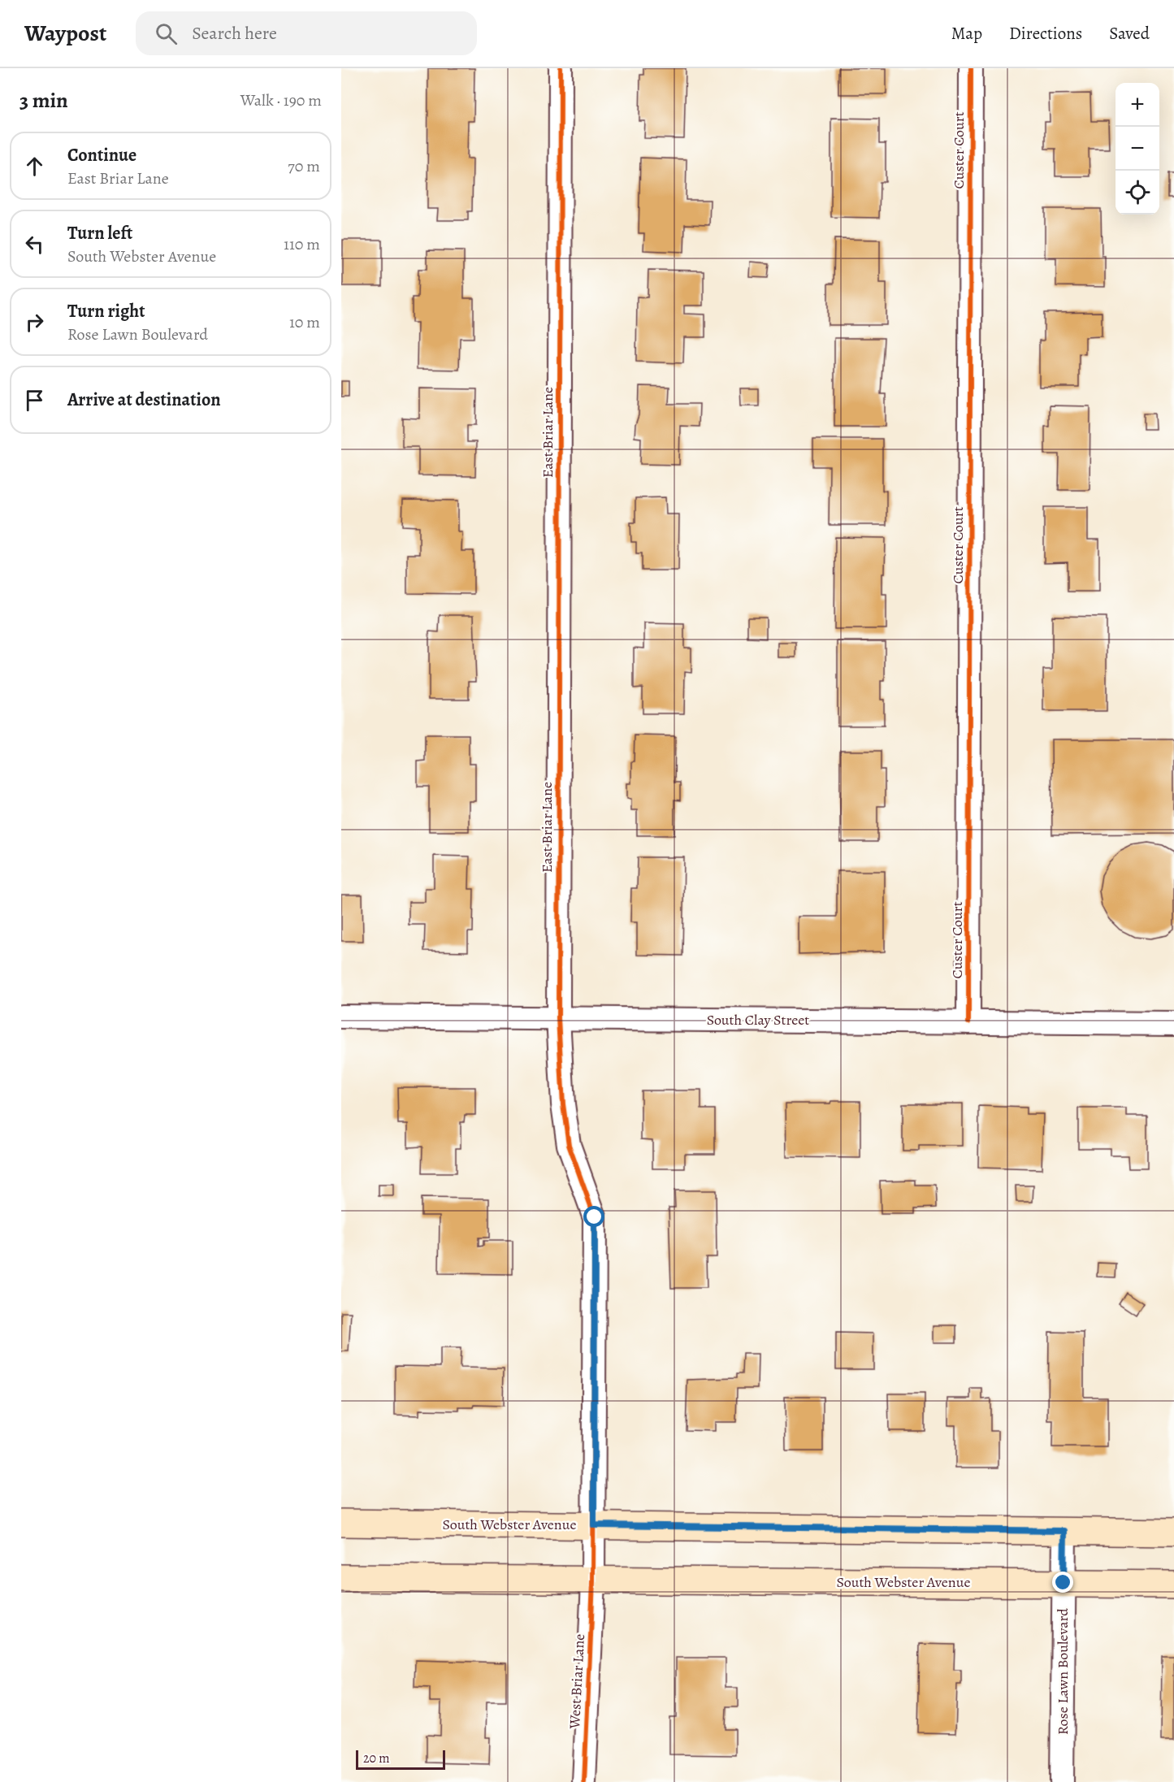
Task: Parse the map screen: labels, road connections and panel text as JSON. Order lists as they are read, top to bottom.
{
  "streets": {
    "main road": ["South Webster Avenue"],
    "street": [
      "Custer Court",
      "East Briar Lane",
      "South Clay Street",
      "Rose Lawn Boulevard",
      "West Briar Lane"
    ]
  },
  "crossings": [
    ["Custer Court", "South Clay Street"],
    ["East Briar Lane", "South Clay Street"],
    ["East Briar Lane", "South Webster Avenue"],
    ["East Briar Lane", "West Briar Lane"],
    ["South Webster Avenue", "Rose Lawn Boulevard"],
    ["South Webster Avenue", "West Briar Lane"]
  ],
  "scale_bar": "20 m",
  "page": {
    "header": "Waypost",
    "search": "Search here",
    "nav": ["Map", "Directions", "Saved"],
    "heading": ["3 min", "Walk · 190 m"],
    "map_buttons": ["+", "−"],
    "list": [
      ["Continue", "East Briar Lane", "70 m"],
      ["Turn left", "South Webster Avenue", "110 m"],
      ["Turn right", "Rose Lawn Boulevard", "10 m"],
      "Arrive at destination"
    ],
    "scale": "20 m"
  }
}
